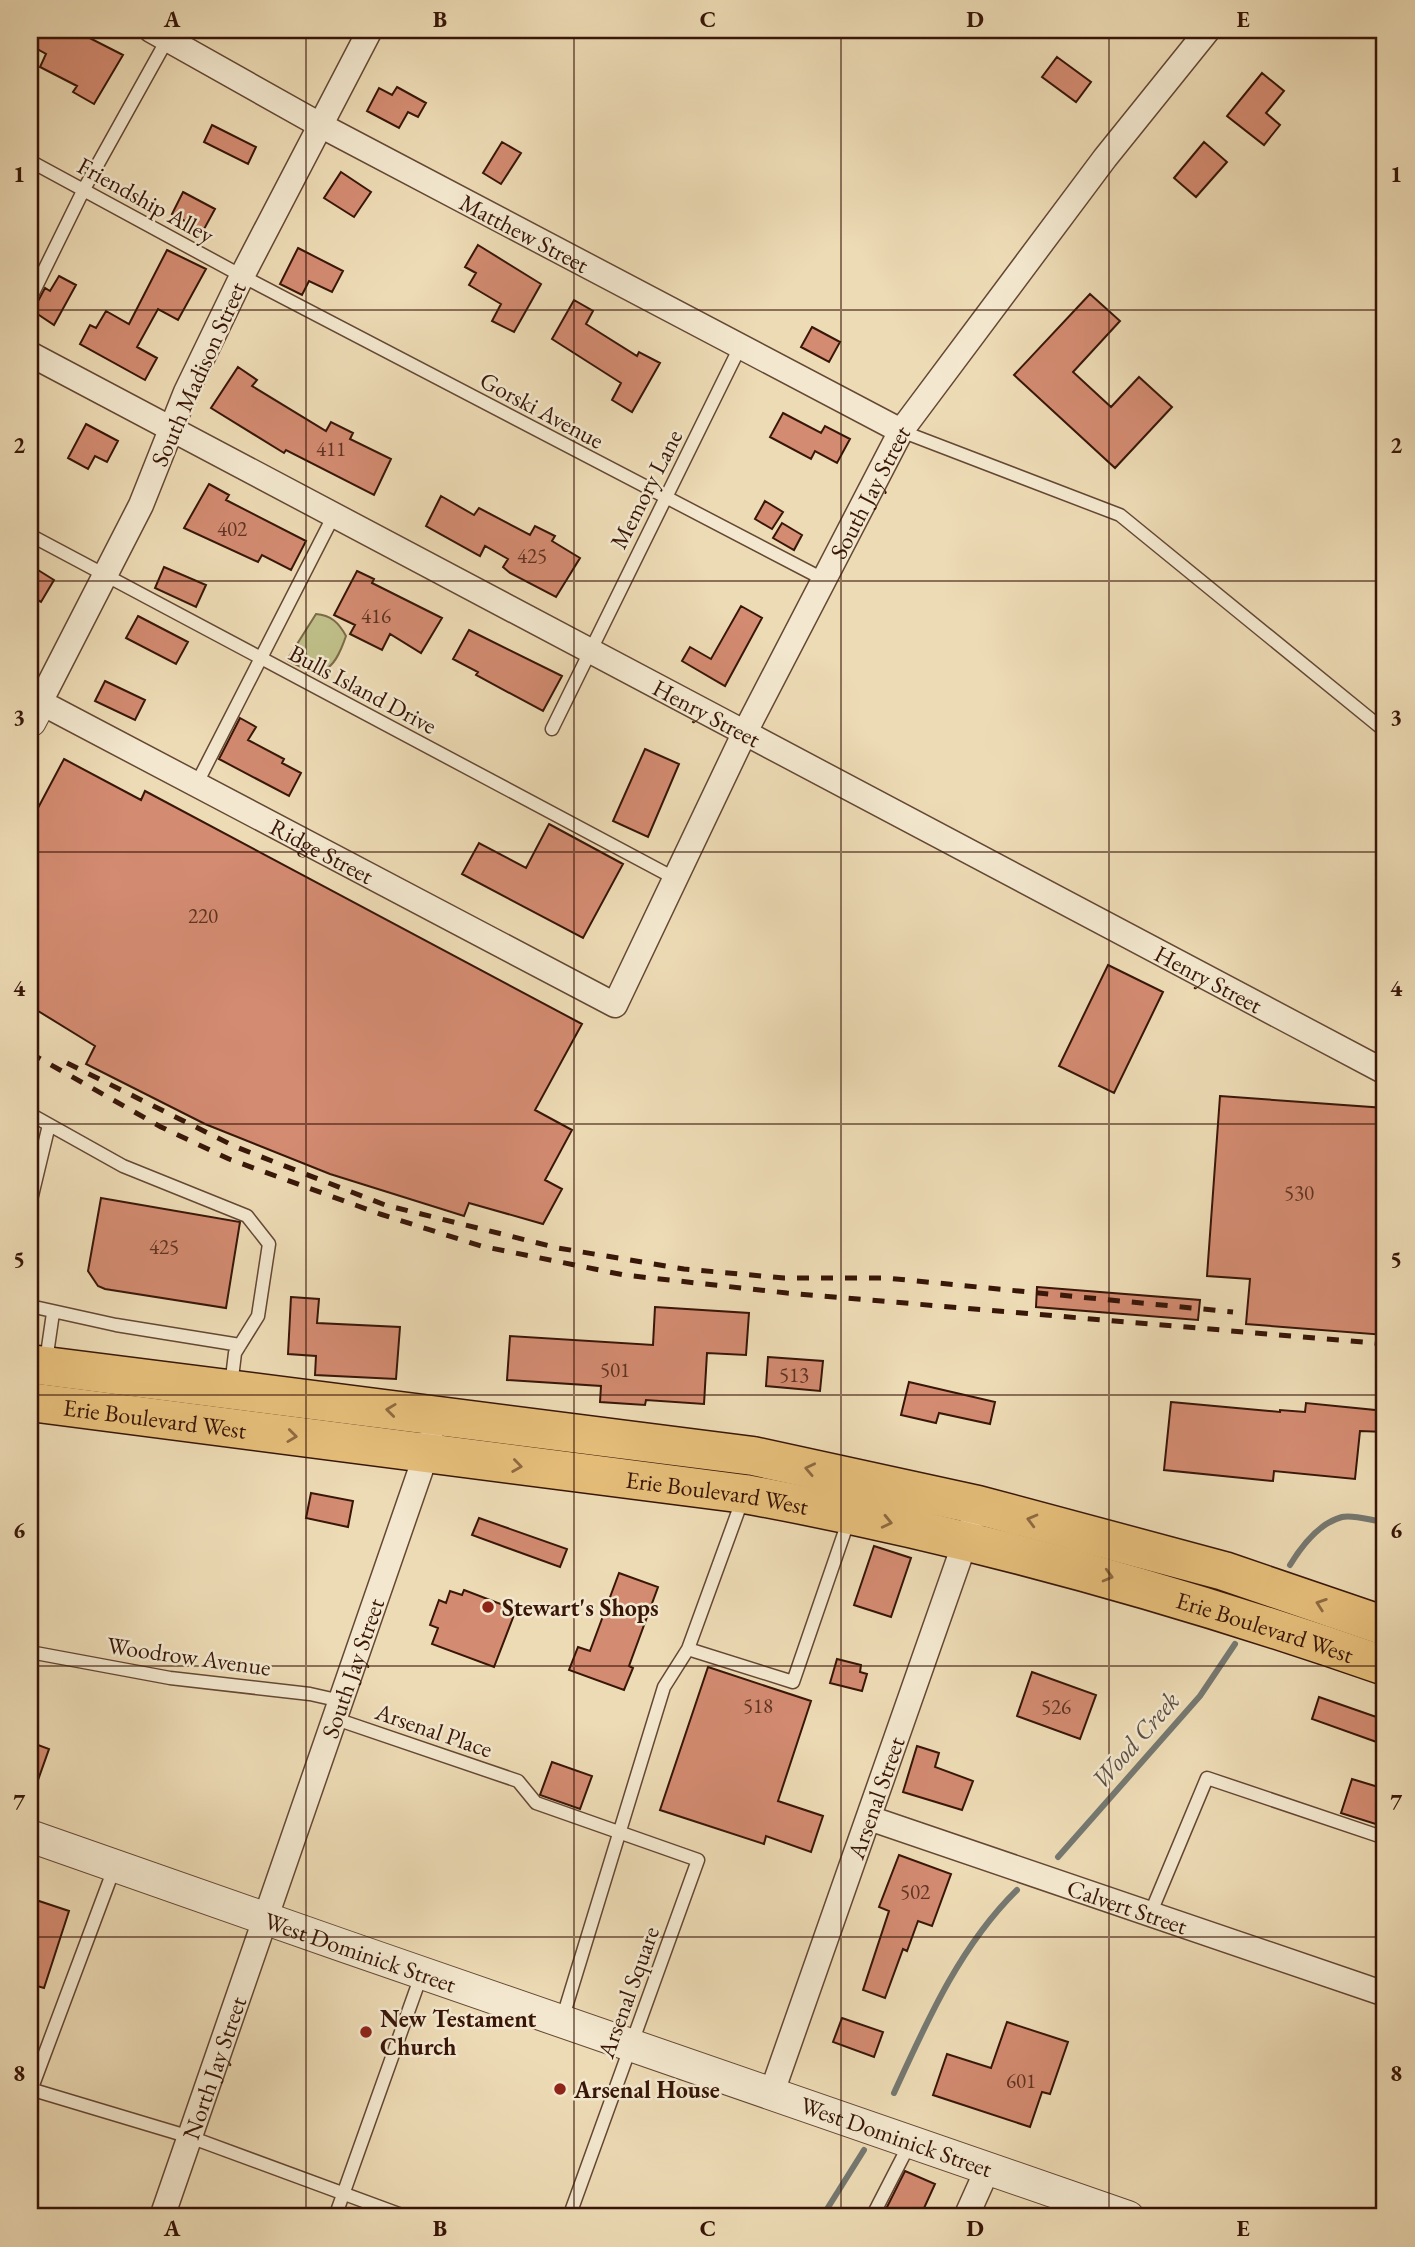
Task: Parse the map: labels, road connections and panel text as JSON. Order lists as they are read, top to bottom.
{
  "streets": {
    "main road": ["Erie Boulevard West"],
    "street": [
      "Matthew Street",
      "South Madison Street",
      "South Jay Street",
      "Henry Street",
      "Ridge Street",
      "Arsenal Street",
      "Calvert Street",
      "West Dominick Street",
      "North Jay Street"
    ],
    "lane": [
      "Friendship Alley",
      "Gorski Avenue",
      "Memory Lane",
      "Bulls Island Drive",
      "Woodrow Avenue",
      "Arsenal Place",
      "Arsenal Square"
    ]
  },
  "crossings": [
    ["Friendship Alley", "South Madison Street"],
    ["Friendship Alley", "Gorski Avenue"],
    ["Matthew Street", "South Madison Street"],
    ["Matthew Street", "Memory Lane"],
    ["Matthew Street", "South Jay Street"],
    ["South Madison Street", "Gorski Avenue"],
    ["South Madison Street", "Bulls Island Drive"],
    ["South Madison Street", "Henry Street"],
    ["South Madison Street", "Ridge Street"],
    ["Gorski Avenue", "Memory Lane"],
    ["Gorski Avenue", "South Jay Street"],
    ["Memory Lane", "Henry Street"],
    ["South Jay Street", "Bulls Island Drive"],
    ["South Jay Street", "Henry Street"],
    ["South Jay Street", "Ridge Street"],
    ["South Jay Street", "Erie Boulevard West"],
    ["South Jay Street", "Woodrow Avenue"],
    ["South Jay Street", "Arsenal Place"],
    ["South Jay Street", "West Dominick Street"],
    ["South Jay Street", "North Jay Street"],
    ["Erie Boulevard West", "Arsenal Street"],
    ["Woodrow Avenue", "Arsenal Place"],
    ["Arsenal Place", "Arsenal Square"],
    ["Arsenal Street", "Calvert Street"],
    ["Arsenal Street", "West Dominick Street"],
    ["West Dominick Street", "Arsenal Square"],
    ["West Dominick Street", "North Jay Street"]
  ],
  "water": ["Wood Creek"],
  "places": ["Stewart's Shops", "New Testament Church", "Arsenal House"],
  "house_numbers": [
    "411",
    "402",
    "425",
    "416",
    "220",
    "530",
    "425",
    "501",
    "513",
    "518",
    "526",
    "502",
    "601"
  ],
  "grid": {
    "columns": [
      "A",
      "B",
      "C",
      "D",
      "E"
    ],
    "rows": [
      "1",
      "2",
      "3",
      "4",
      "5",
      "6",
      "7",
      "8"
    ]
  }
}
